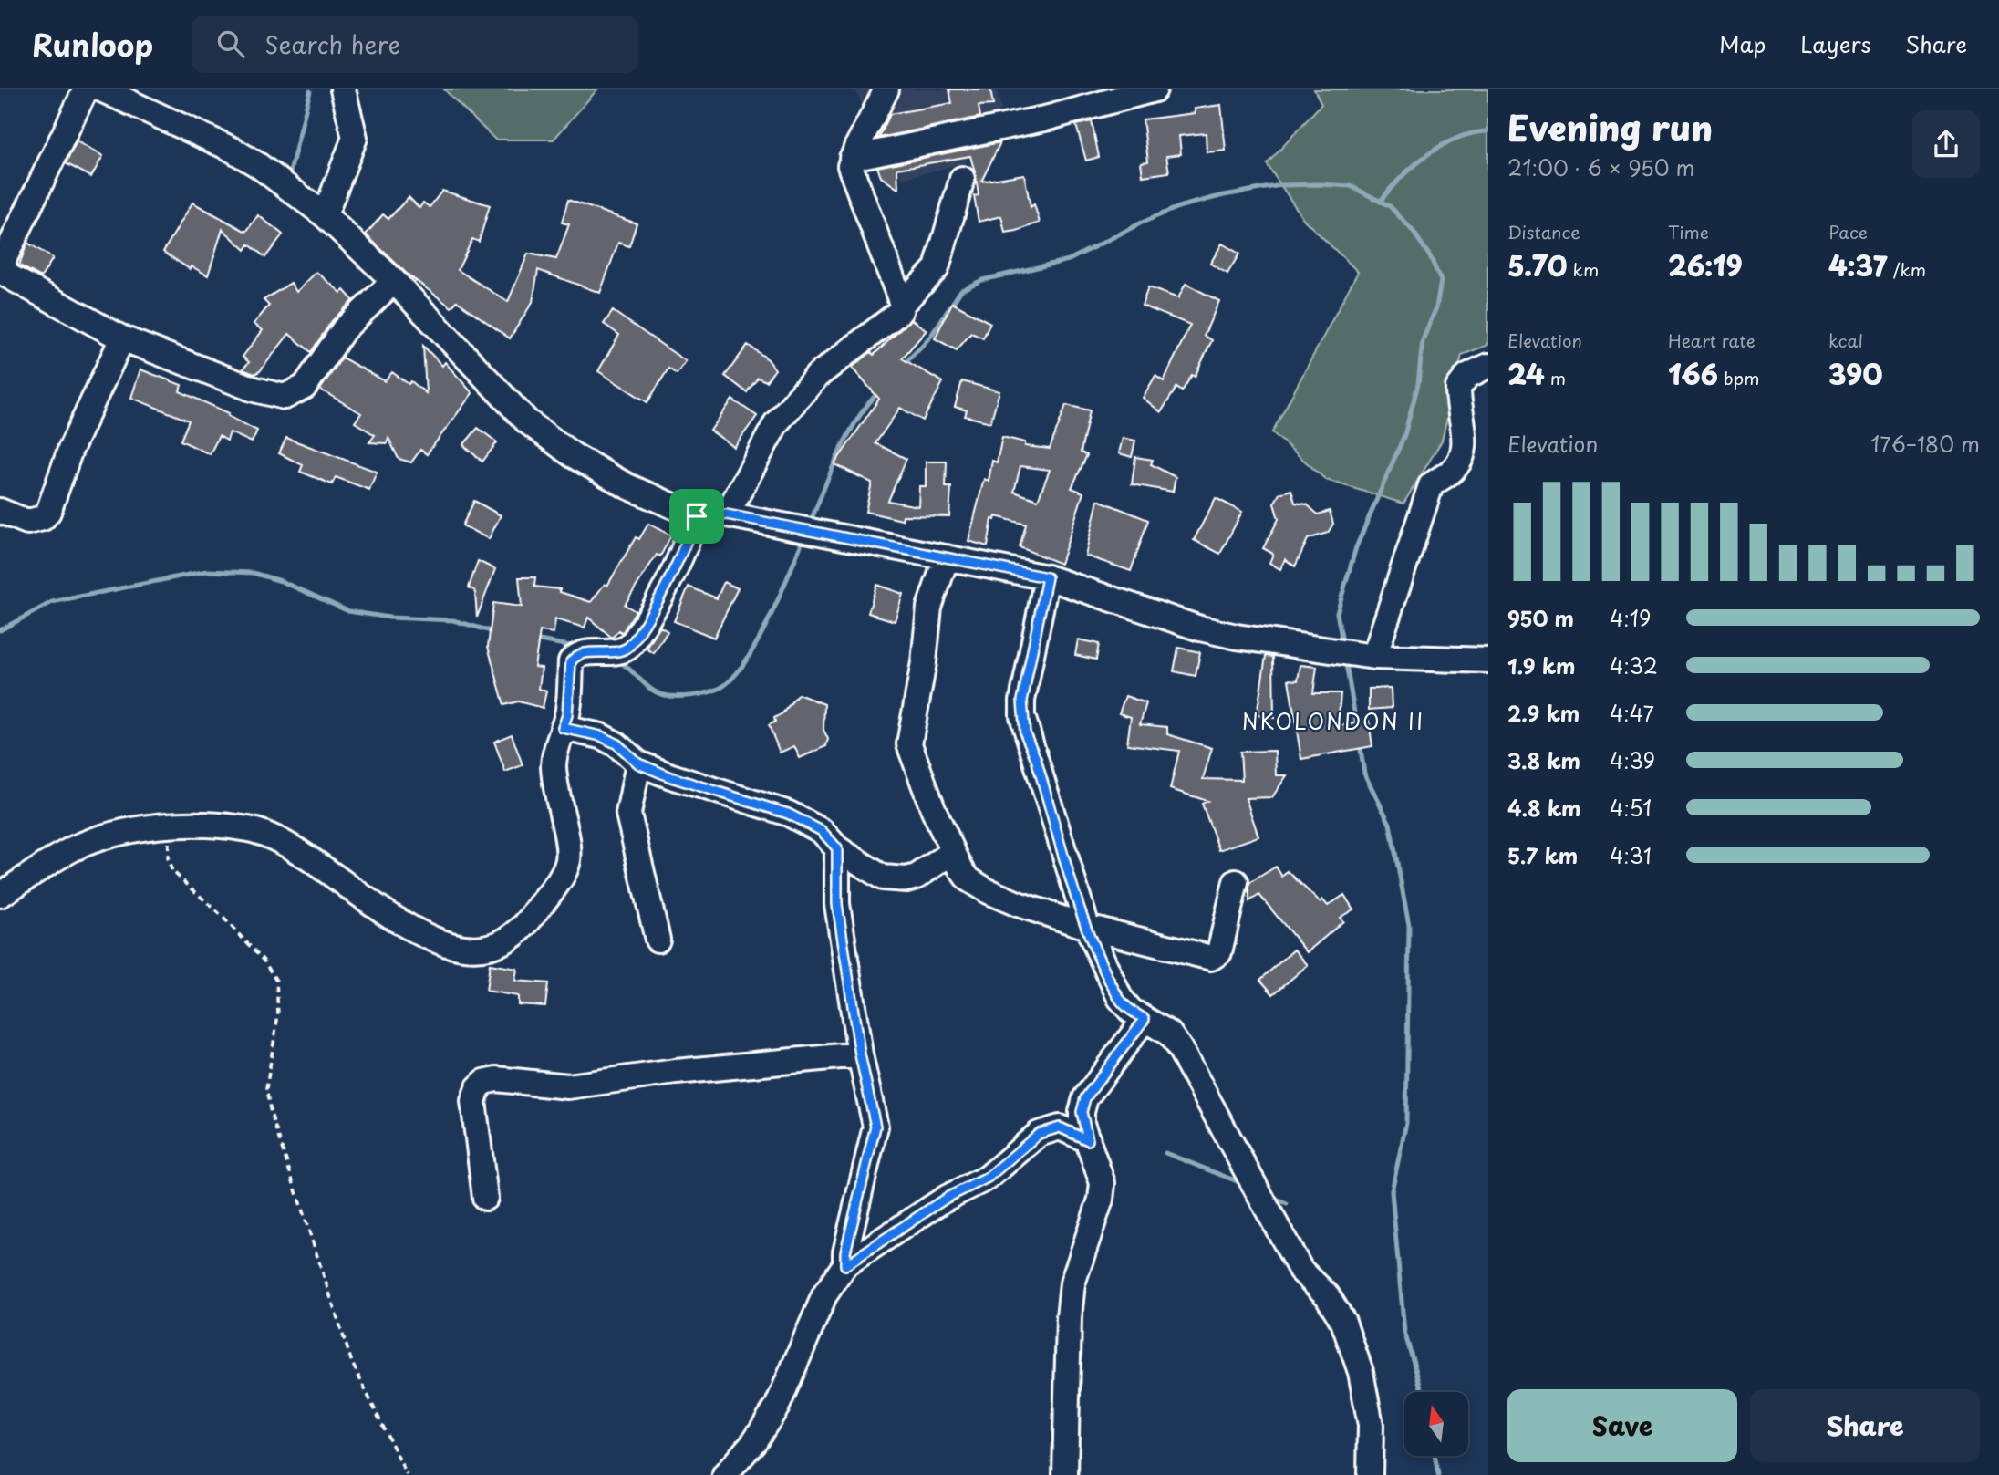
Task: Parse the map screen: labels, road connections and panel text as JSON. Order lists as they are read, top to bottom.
{
  "districts": ["NKOLONDON II"],
  "north": "top",
  "page": {
    "header": "Runloop",
    "search": "Search here",
    "nav": ["Map", "Layers", "Share"],
    "heading": ["Evening run", "21:00 · 6 × 950 m"],
    "stats": [
      ["Distance", "5.70 km"],
      ["Time", "26:19"],
      ["Pace", "4:37 /km"],
      ["Elevation", "24 m"],
      ["Heart rate", "166 bpm"],
      ["kcal", "390"]
    ],
    "chart": ["Elevation", "176–180 m"],
    "list": [
      {
        "name": "950 m",
        "note": "4:19"
      },
      {
        "name": "1.9 km",
        "note": "4:32"
      },
      {
        "name": "2.9 km",
        "note": "4:47"
      },
      {
        "name": "3.8 km",
        "note": "4:39"
      },
      {
        "name": "4.8 km",
        "note": "4:51"
      },
      {
        "name": "5.7 km",
        "note": "4:31"
      }
    ],
    "buttons": ["Save", "Share"]
  }
}
